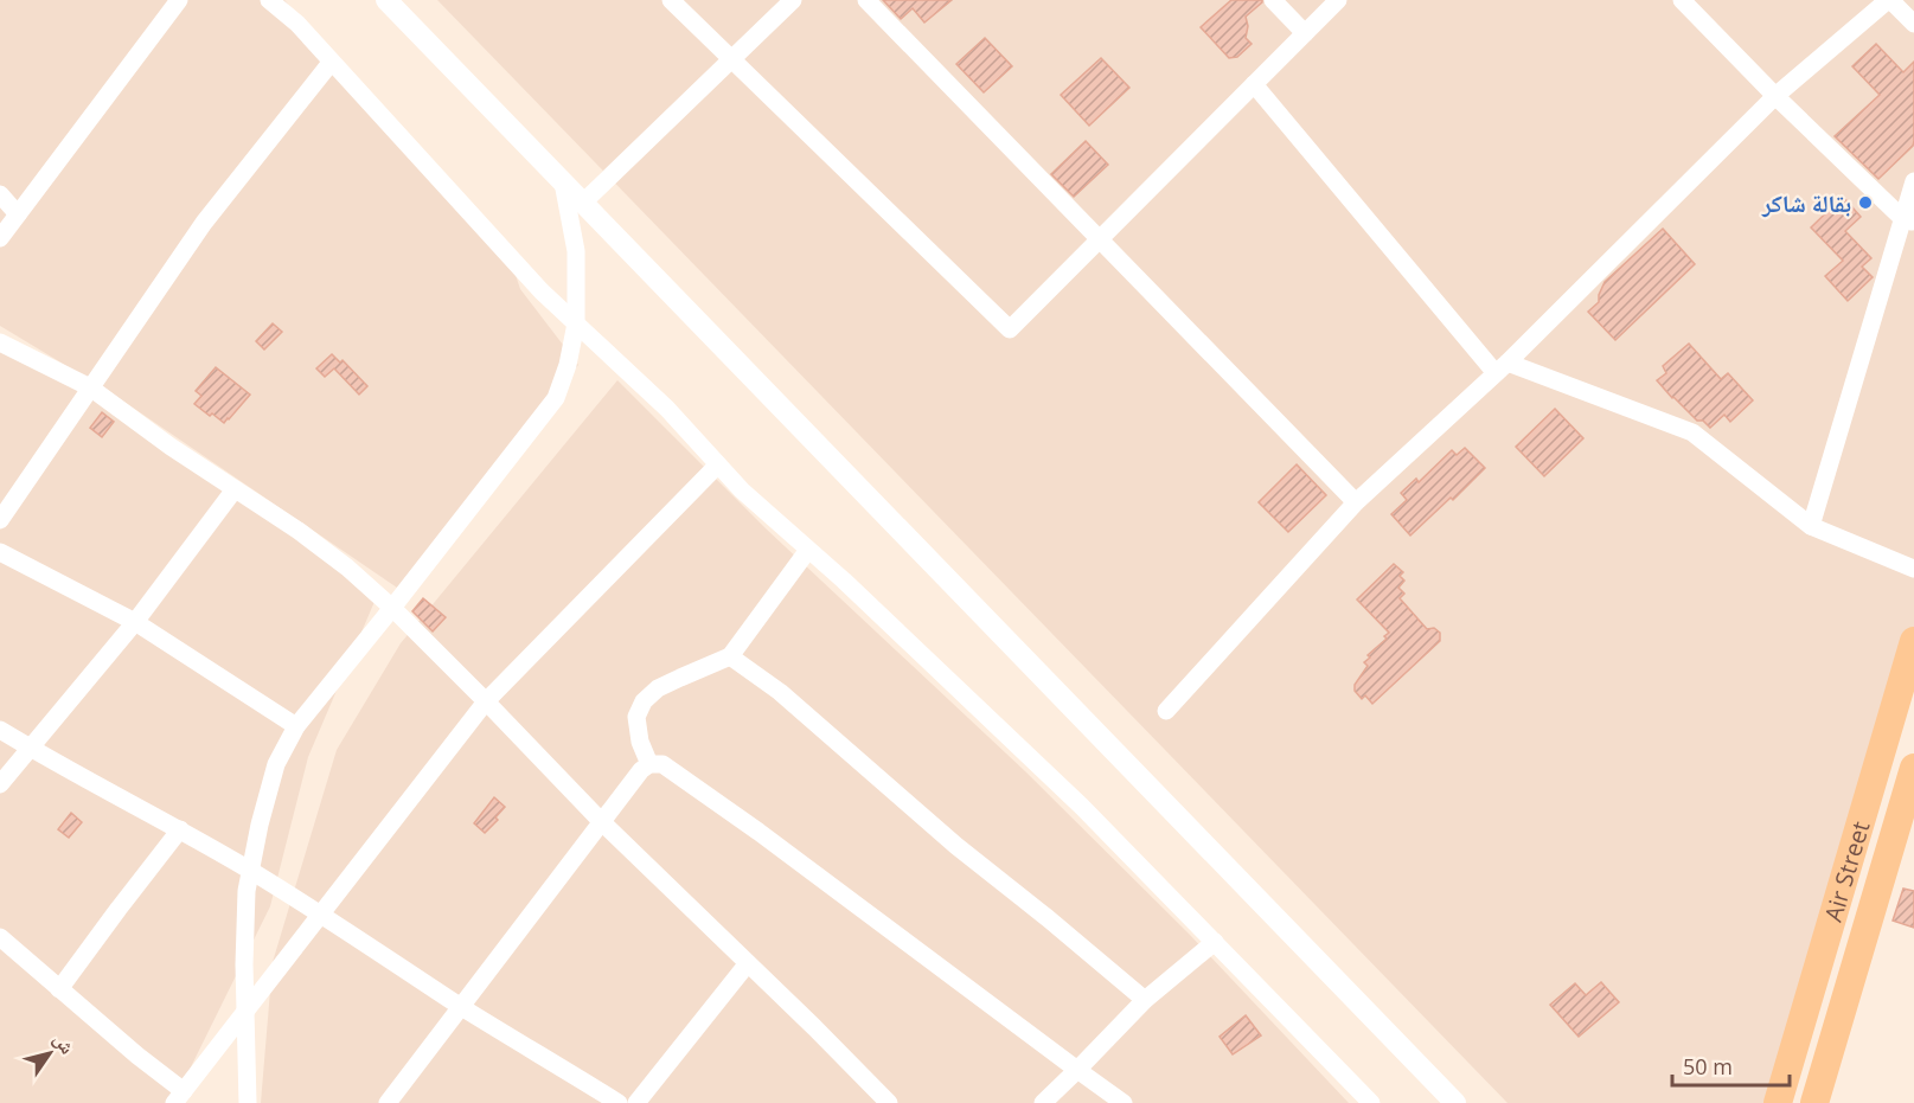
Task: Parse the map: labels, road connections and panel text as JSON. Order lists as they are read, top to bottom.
{
  "streets": {
    "main road": ["Air Street"]
  },
  "places": ["بقالة شاكر"],
  "scale_bar": "50 m",
  "north": "top right"
}
